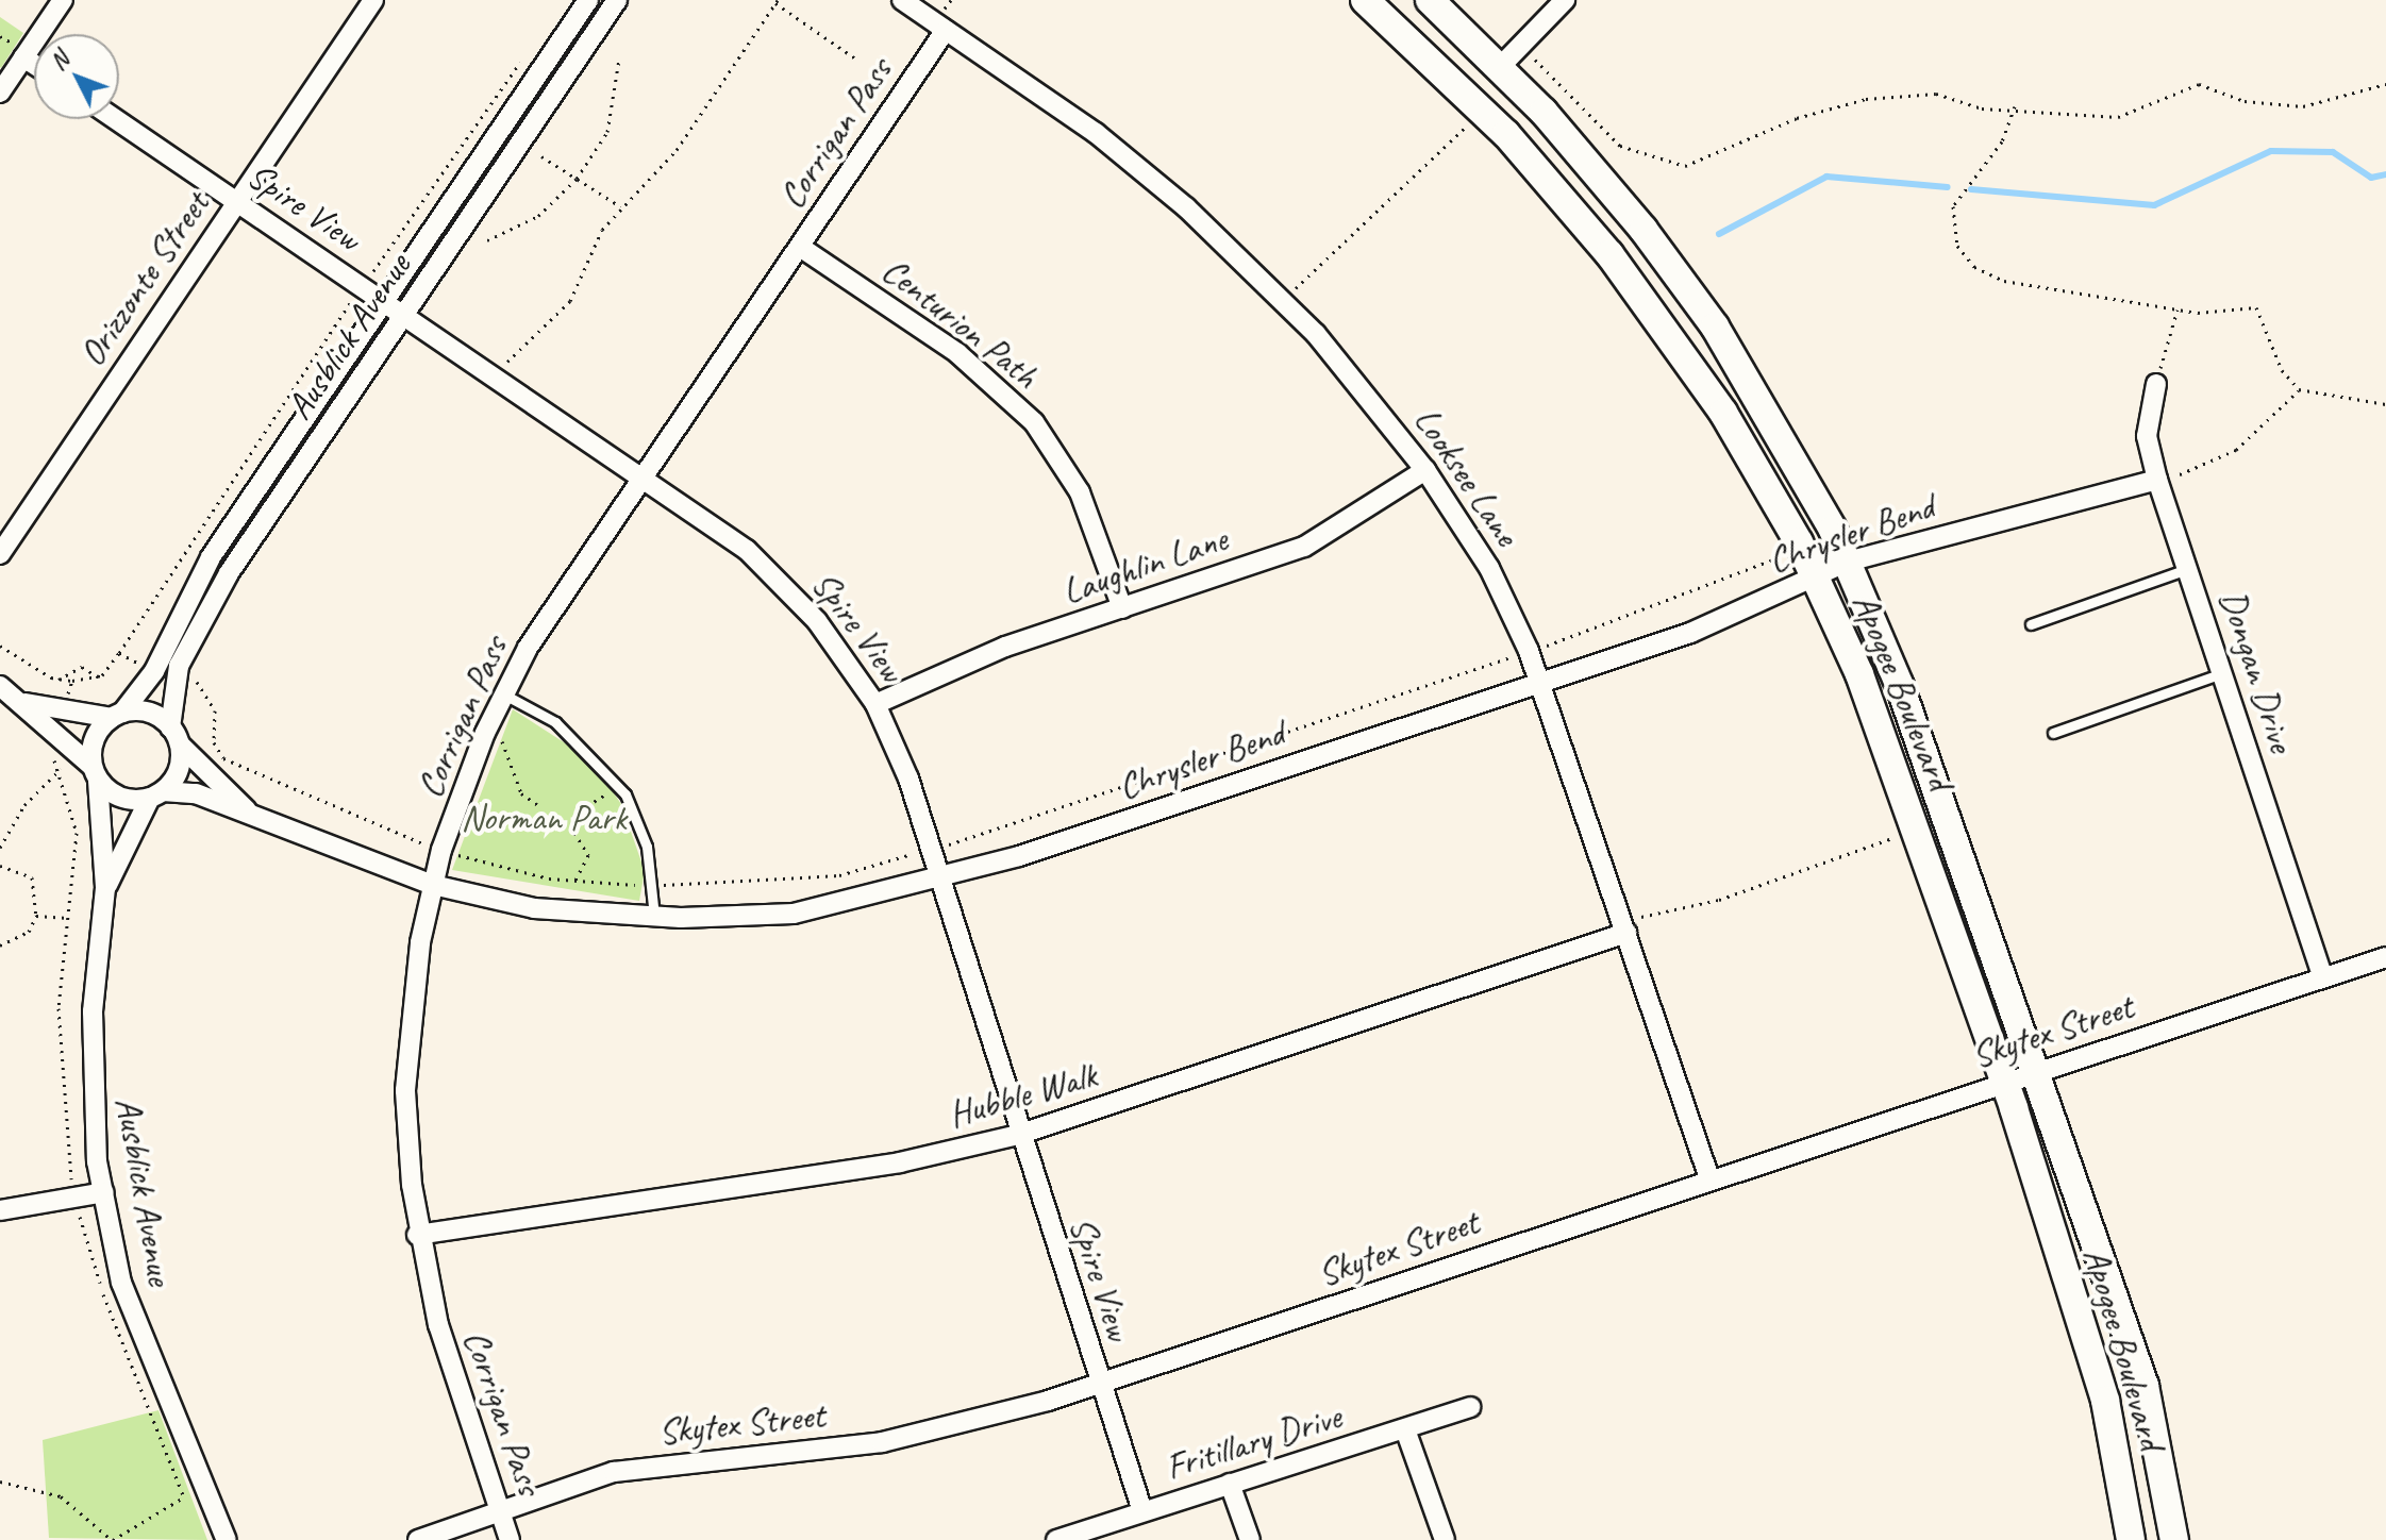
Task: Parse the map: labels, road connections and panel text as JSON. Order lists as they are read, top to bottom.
{
  "streets": {
    "street": [
      "Corrigan Pass",
      "Spire View",
      "Orizzonte Street",
      "Centurion Path",
      "Ausblick Avenue",
      "Looksee Lane",
      "Chrysler Bend",
      "Laughlin Lane",
      "Dongan Drive",
      "Apogee Boulevard",
      "Skytex Street",
      "Hubble Walk",
      "Fritillary Drive"
    ]
  },
  "crossings": [
    ["Corrigan Pass", "Spire View"],
    ["Corrigan Pass", "Centurion Path"],
    ["Corrigan Pass", "Looksee Lane"],
    ["Corrigan Pass", "Chrysler Bend"],
    ["Corrigan Pass", "Skytex Street"],
    ["Corrigan Pass", "Hubble Walk"],
    ["Spire View", "Orizzonte Street"],
    ["Spire View", "Ausblick Avenue"],
    ["Spire View", "Chrysler Bend"],
    ["Spire View", "Laughlin Lane"],
    ["Spire View", "Skytex Street"],
    ["Spire View", "Hubble Walk"],
    ["Spire View", "Fritillary Drive"],
    ["Centurion Path", "Laughlin Lane"],
    ["Ausblick Avenue", "Chrysler Bend"],
    ["Looksee Lane", "Chrysler Bend"],
    ["Looksee Lane", "Laughlin Lane"],
    ["Looksee Lane", "Skytex Street"],
    ["Looksee Lane", "Hubble Walk"],
    ["Chrysler Bend", "Dongan Drive"],
    ["Chrysler Bend", "Apogee Boulevard"],
    ["Dongan Drive", "Skytex Street"],
    ["Apogee Boulevard", "Skytex Street"]
  ],
  "parks": ["Norman Park"],
  "north": "top left"
}
